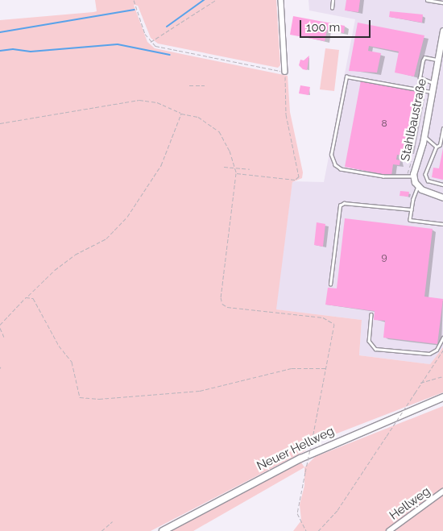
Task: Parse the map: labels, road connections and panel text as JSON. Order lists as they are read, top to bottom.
{
  "streets": {
    "main road": ["Neuer Hellweg"],
    "street": ["Stahlbaustraße", "Hellweg"]
  },
  "house_numbers": ["8", "9"],
  "scale_bar": "100 m"
}
